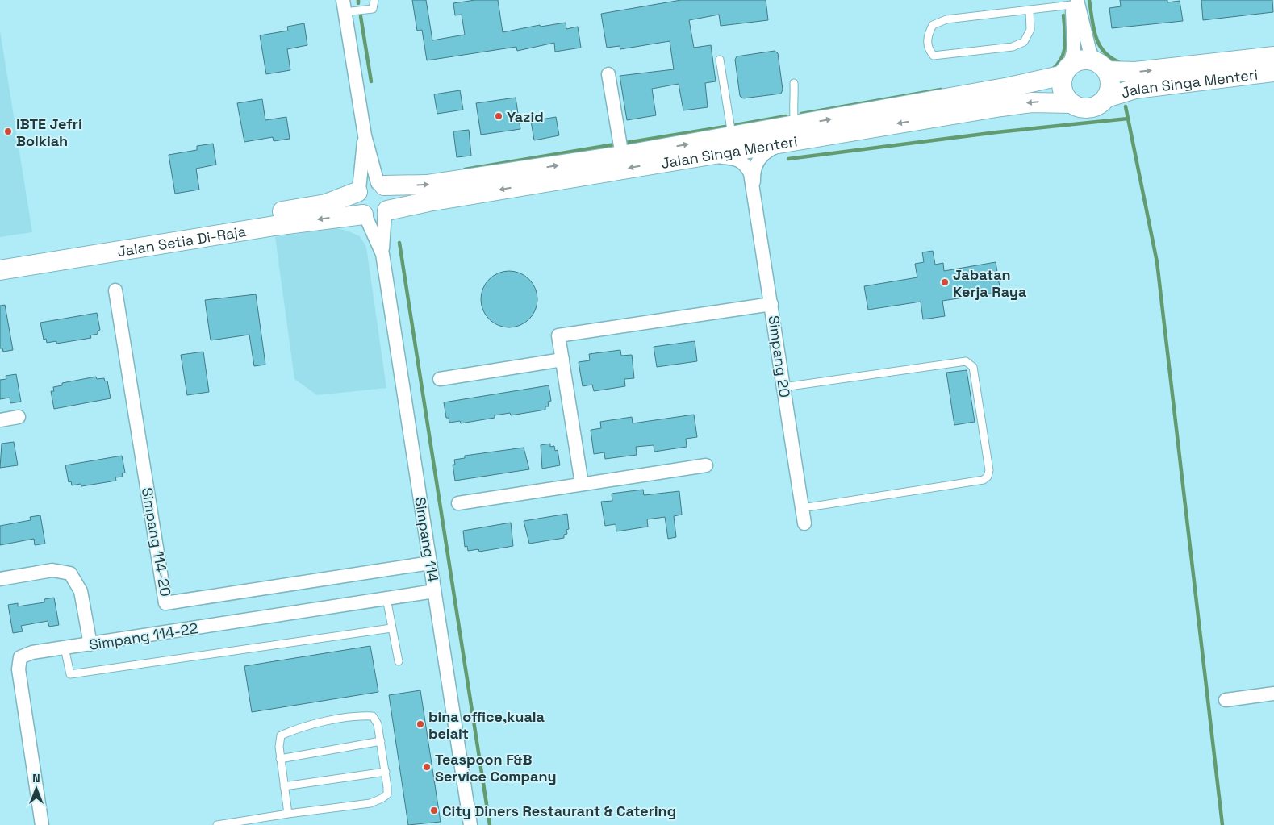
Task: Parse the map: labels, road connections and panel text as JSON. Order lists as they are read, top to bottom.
{
  "streets": {
    "main road": ["Jalan Singa Menteri", "Jalan Setia Di-Raja"],
    "street": [
      "Simpang 20",
      "Simpang 114",
      "Simpang 114-20",
      "Simpang 114-22"
    ]
  },
  "crossings": [
    ["Jalan Singa Menteri", "Jalan Setia Di-Raja"],
    ["Jalan Singa Menteri", "Simpang 114"],
    ["Jalan Setia Di-Raja", "Simpang 114"],
    ["Simpang 114", "Simpang 114-20"],
    ["Simpang 114", "Simpang 114-22"]
  ],
  "places": [
    "Yazid",
    "IBTE Jefri Bolkiah",
    "Jabatan Kerja Raya",
    "bina office,kuala belait",
    "Teaspoon F&B Service Company",
    "City Diners Restaurant & Catering"
  ],
  "north": "top"
}
